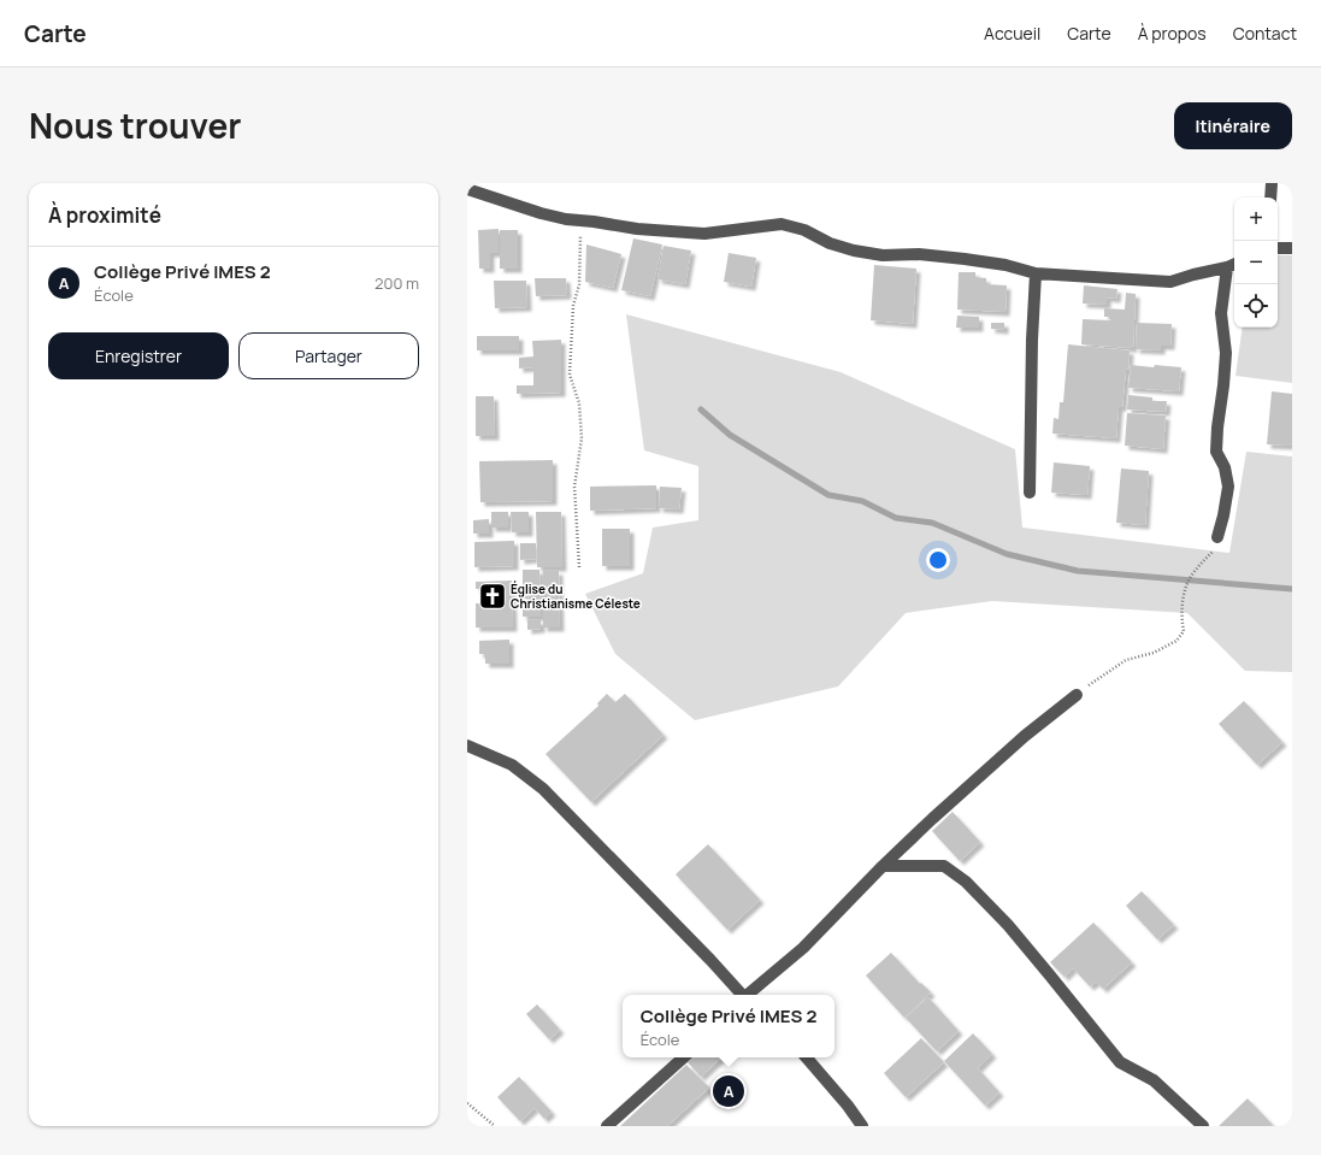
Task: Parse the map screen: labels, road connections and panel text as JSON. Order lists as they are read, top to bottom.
{
  "places": {
    "church": ["Église du Christianisme Céleste"]
  },
  "page": {
    "header": "Carte",
    "nav": [
      "Accueil",
      "Carte",
      "À propos",
      "Contact"
    ],
    "title": "Nous trouver",
    "buttons": [
      "Itinéraire",
      ["Enregistrer", "Partager"]
    ],
    "heading": "À proximité",
    "map_buttons": ["+", "−"],
    "list": [
      {
        "mark": "A",
        "name": "Collège Privé IMES 2",
        "note": "École",
        "value": "200 m"
      }
    ],
    "popup": ["Collège Privé IMES 2", "École"],
    "pins": "A"
  }
}
